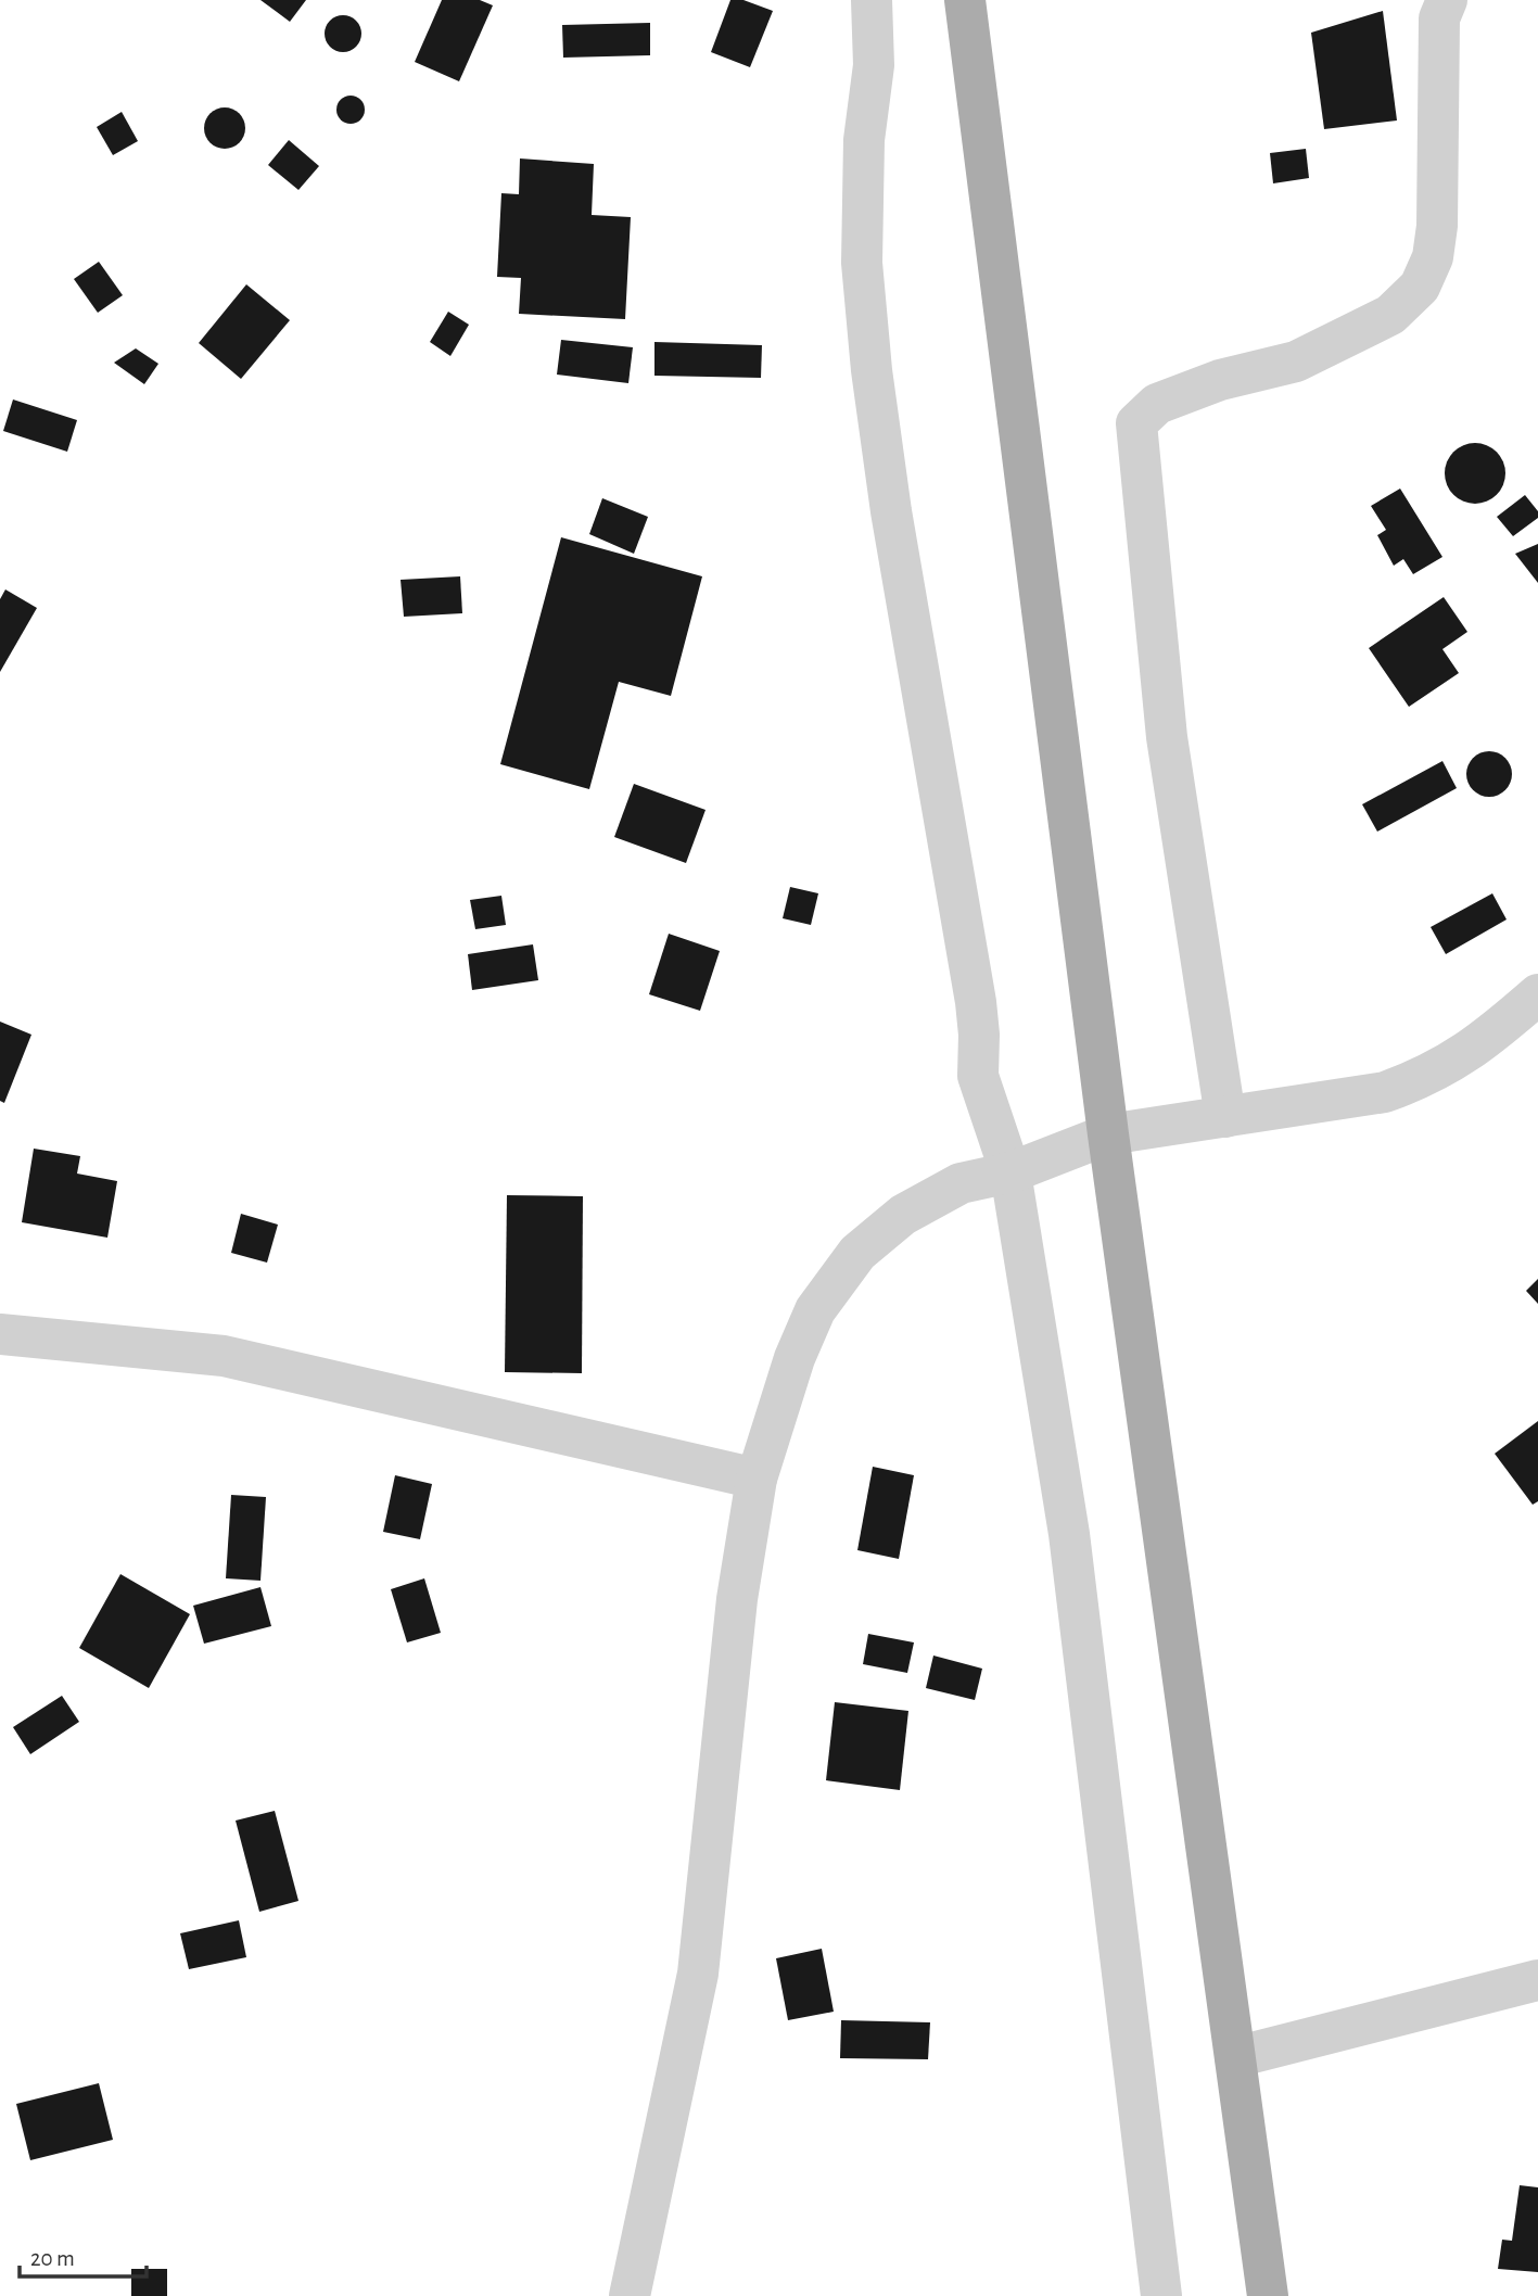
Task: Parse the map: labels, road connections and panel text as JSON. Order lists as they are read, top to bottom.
{
  "scale_bar": "20 m"
}
